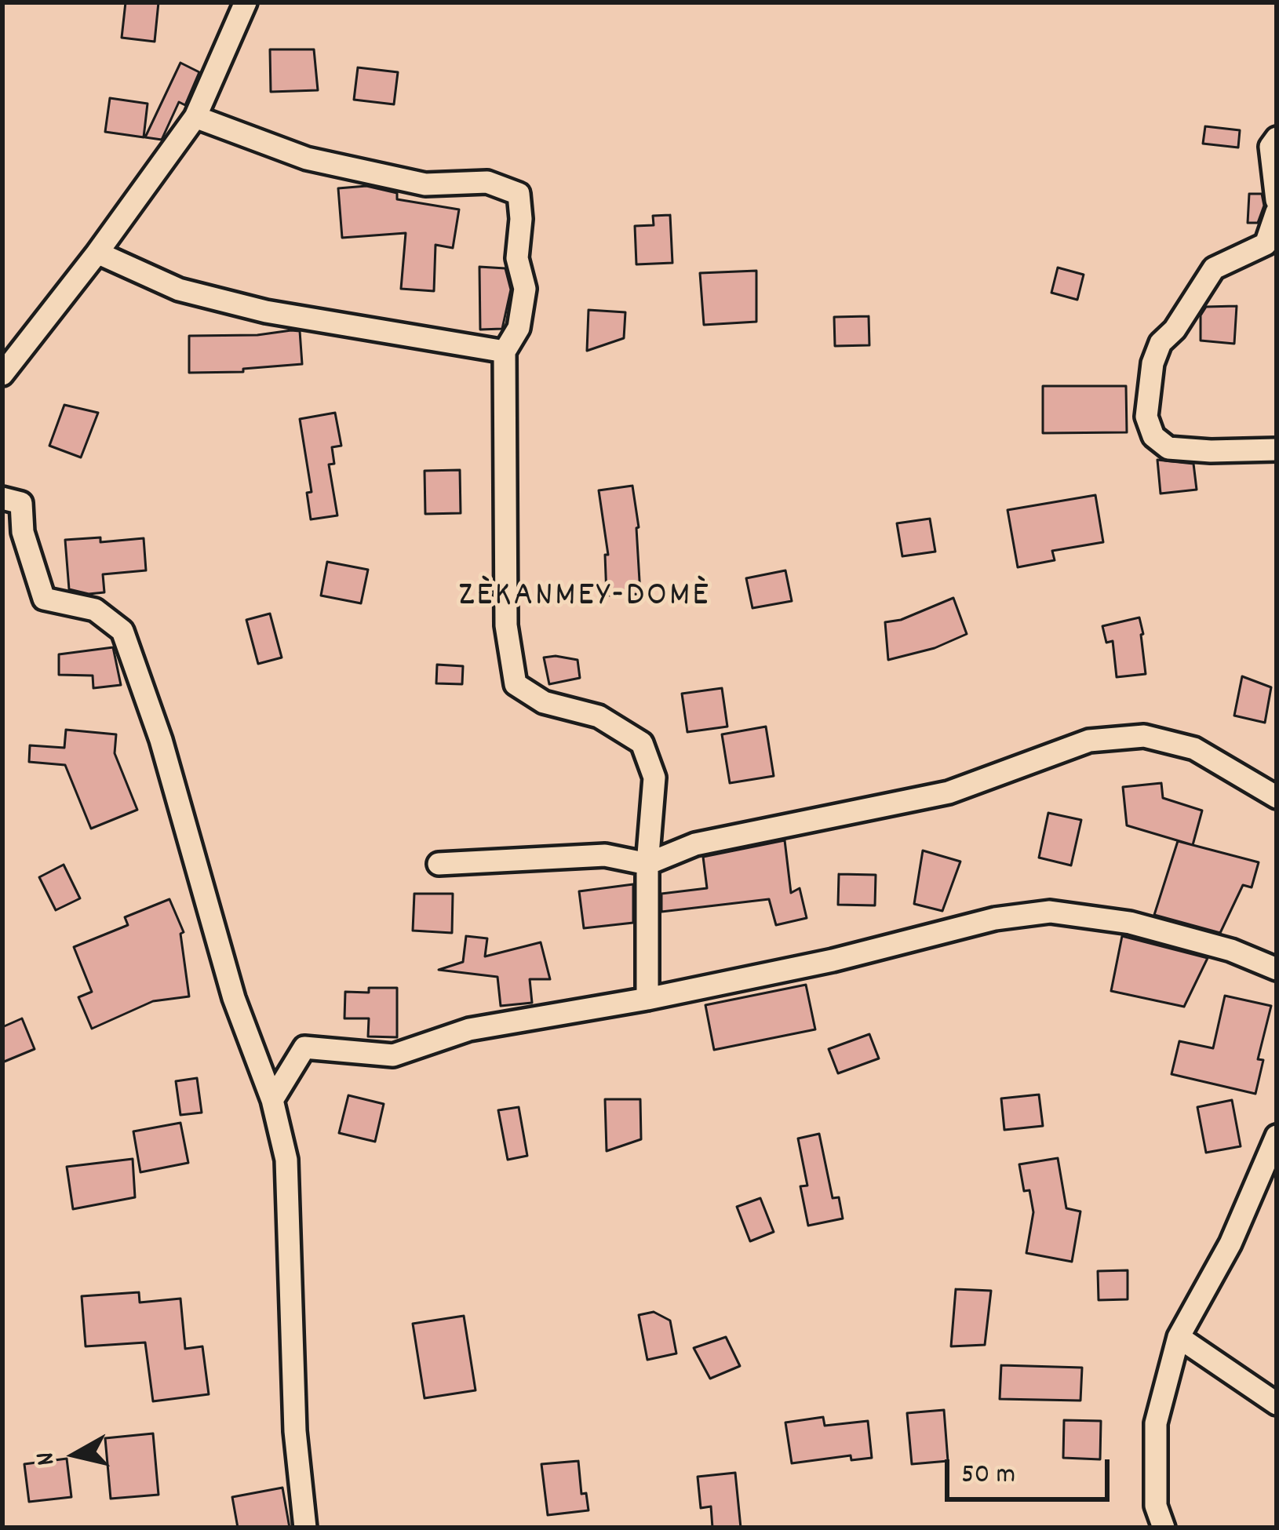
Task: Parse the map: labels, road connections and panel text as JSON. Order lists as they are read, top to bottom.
{
  "districts": ["ZÈKANMEY-DOMÈ"],
  "scale_bar": "50 m",
  "north": "left"
}
